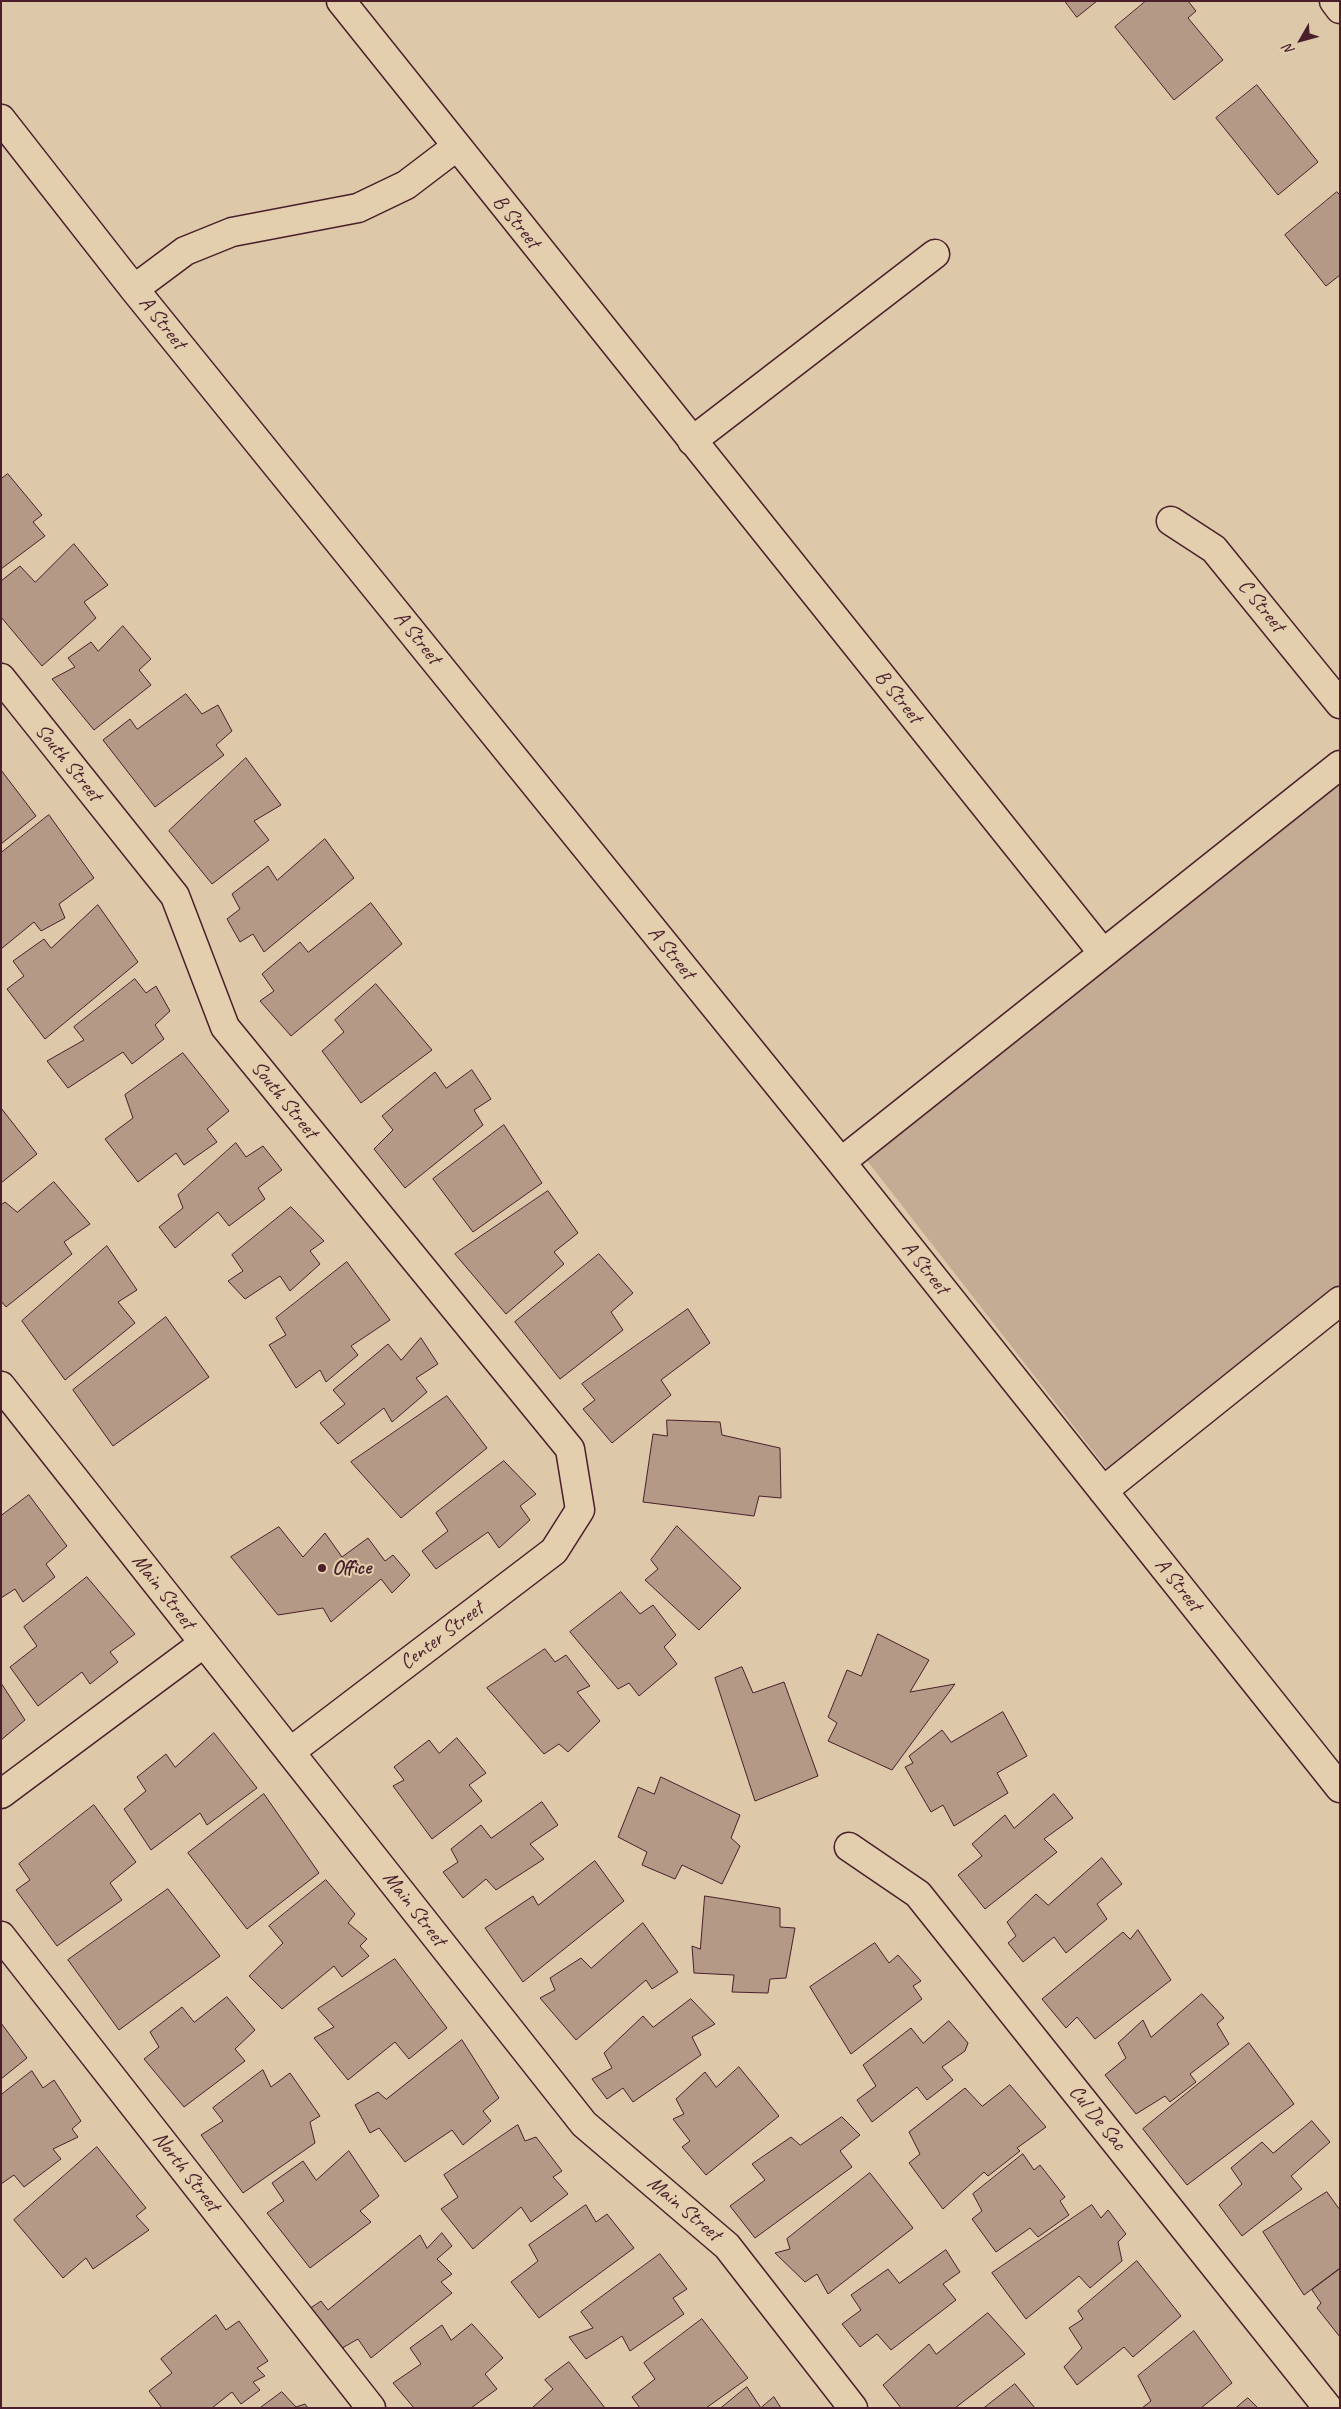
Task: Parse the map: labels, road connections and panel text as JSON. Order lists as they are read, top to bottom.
{
  "streets": {
    "street": [
      "B Street",
      "A Street",
      "C Street",
      "South Street",
      "Main Street",
      "Center Street",
      "Cul De Sac",
      "North Street"
    ]
  },
  "crossings": [
    ["South Street", "Center Street"],
    ["Main Street", "Center Street"]
  ],
  "places": ["Office"],
  "north": "bottom left"
}
